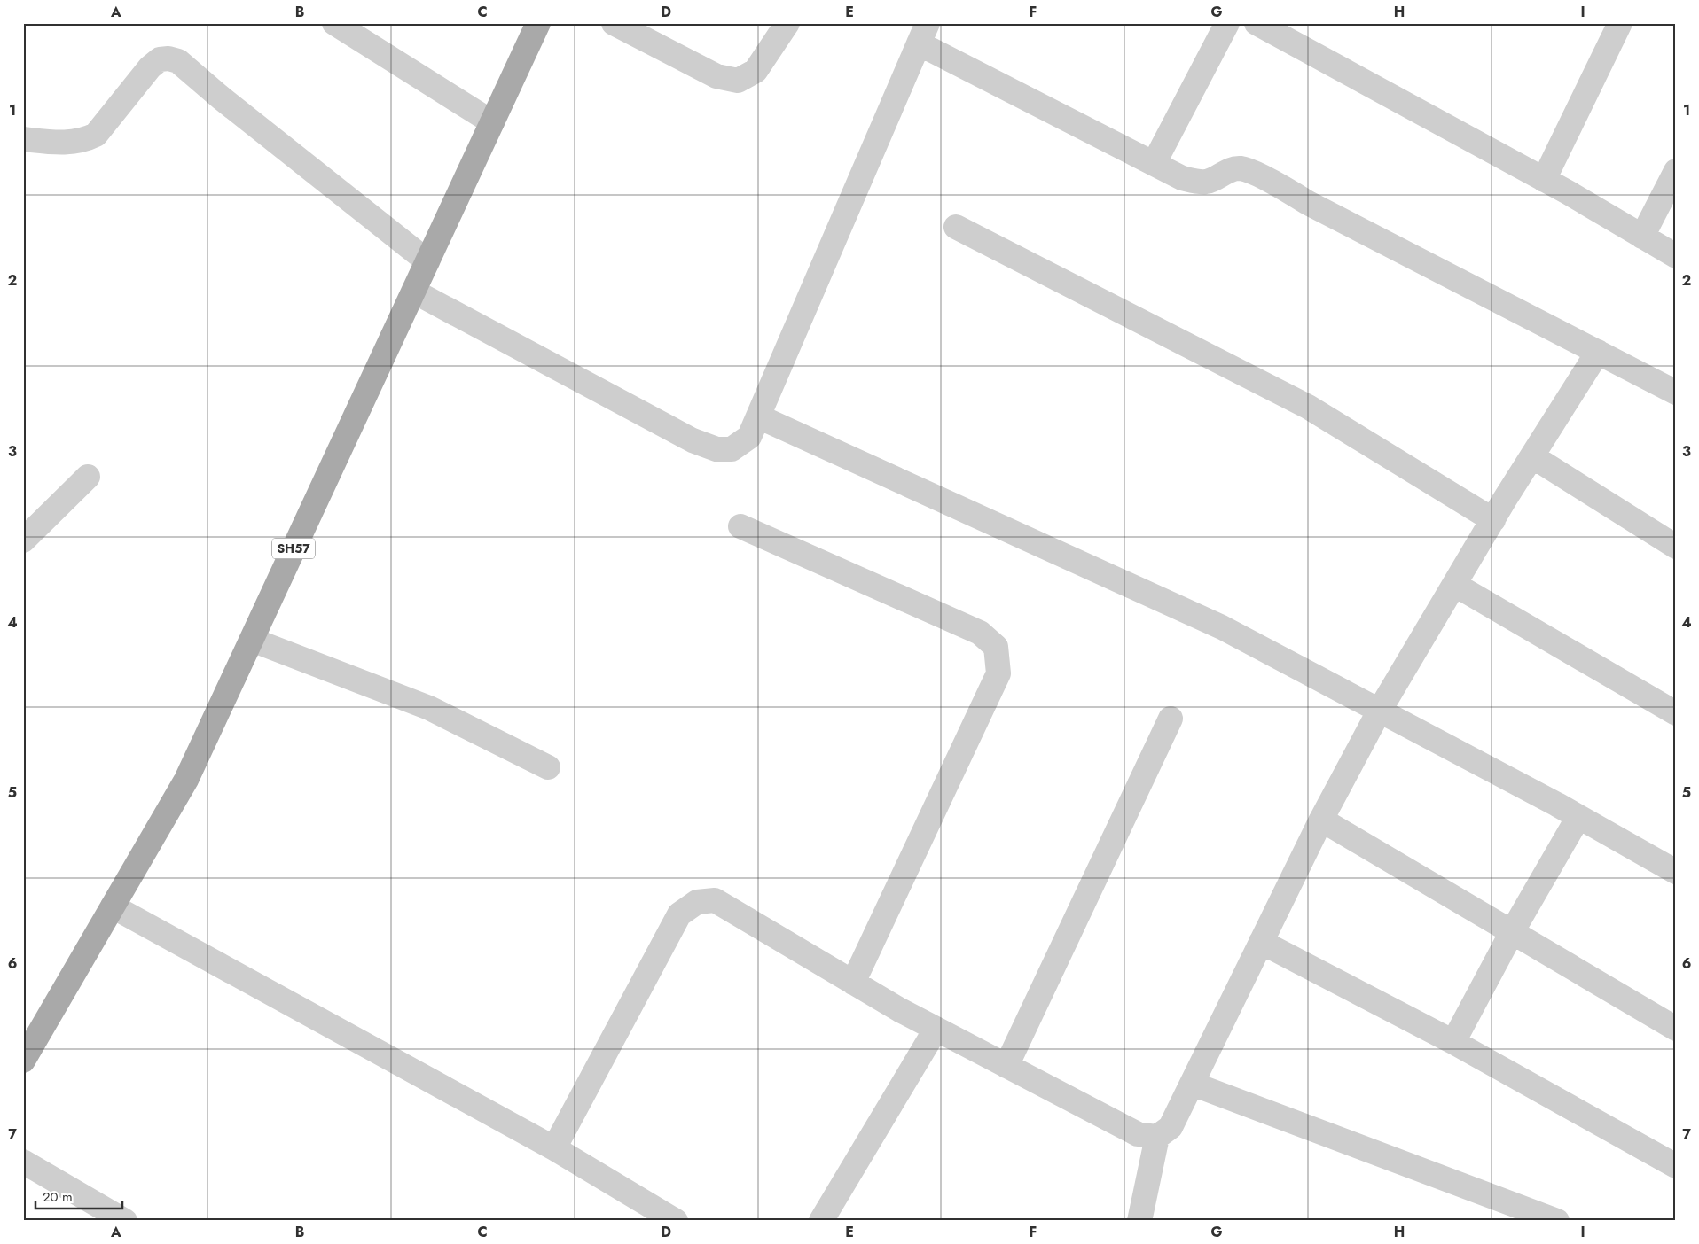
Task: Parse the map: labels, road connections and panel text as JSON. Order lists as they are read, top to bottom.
{
  "streets": {
    "main road": ["SH57"]
  },
  "scale_bar": "20 m",
  "grid": {
    "columns": [
      "A",
      "B",
      "C",
      "D",
      "E",
      "F",
      "G",
      "H",
      "I"
    ],
    "rows": [
      "1",
      "2",
      "3",
      "4",
      "5",
      "6",
      "7"
    ]
  }
}
